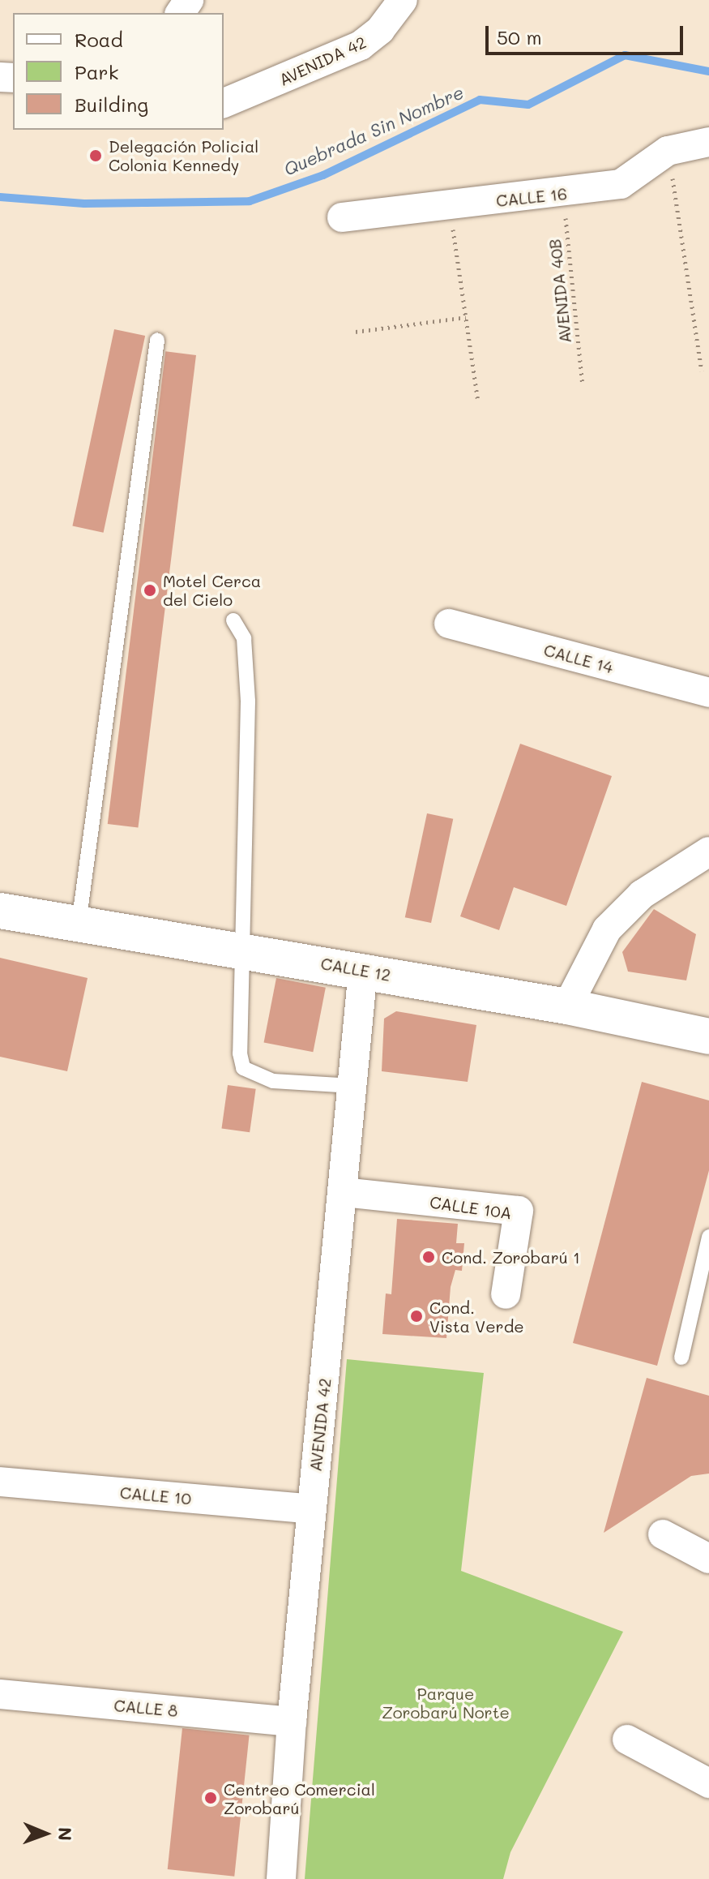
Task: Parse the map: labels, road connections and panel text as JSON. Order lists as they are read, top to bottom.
{
  "streets": {
    "main road": ["CALLE 12"],
    "street": [
      "AVENIDA 42",
      "CALLE 16",
      "CALLE 14",
      "CALLE 10A",
      "CALLE 10",
      "CALLE 8"
    ],
    "path": ["AVENIDA 40B"]
  },
  "crossings": [
    ["AVENIDA 42", "CALLE 12"],
    ["AVENIDA 42", "CALLE 10A"],
    ["AVENIDA 42", "CALLE 10"],
    ["AVENIDA 42", "CALLE 8"],
    ["CALLE 16", "AVENIDA 40B"]
  ],
  "water": ["Quebrada Sin Nombre"],
  "parks": ["Parque Zorobarú Norte"],
  "places": [
    "Delegación Policial Colonia Kennedy",
    "Motel Cerca del Cielo",
    "Cond. Zorobarú 1",
    "Cond. Vista Verde",
    "Centreo Comercial Zorobarú"
  ],
  "legend": ["Road", "Park", "Building"],
  "scale_bar": "50 m",
  "north": "right"
}
